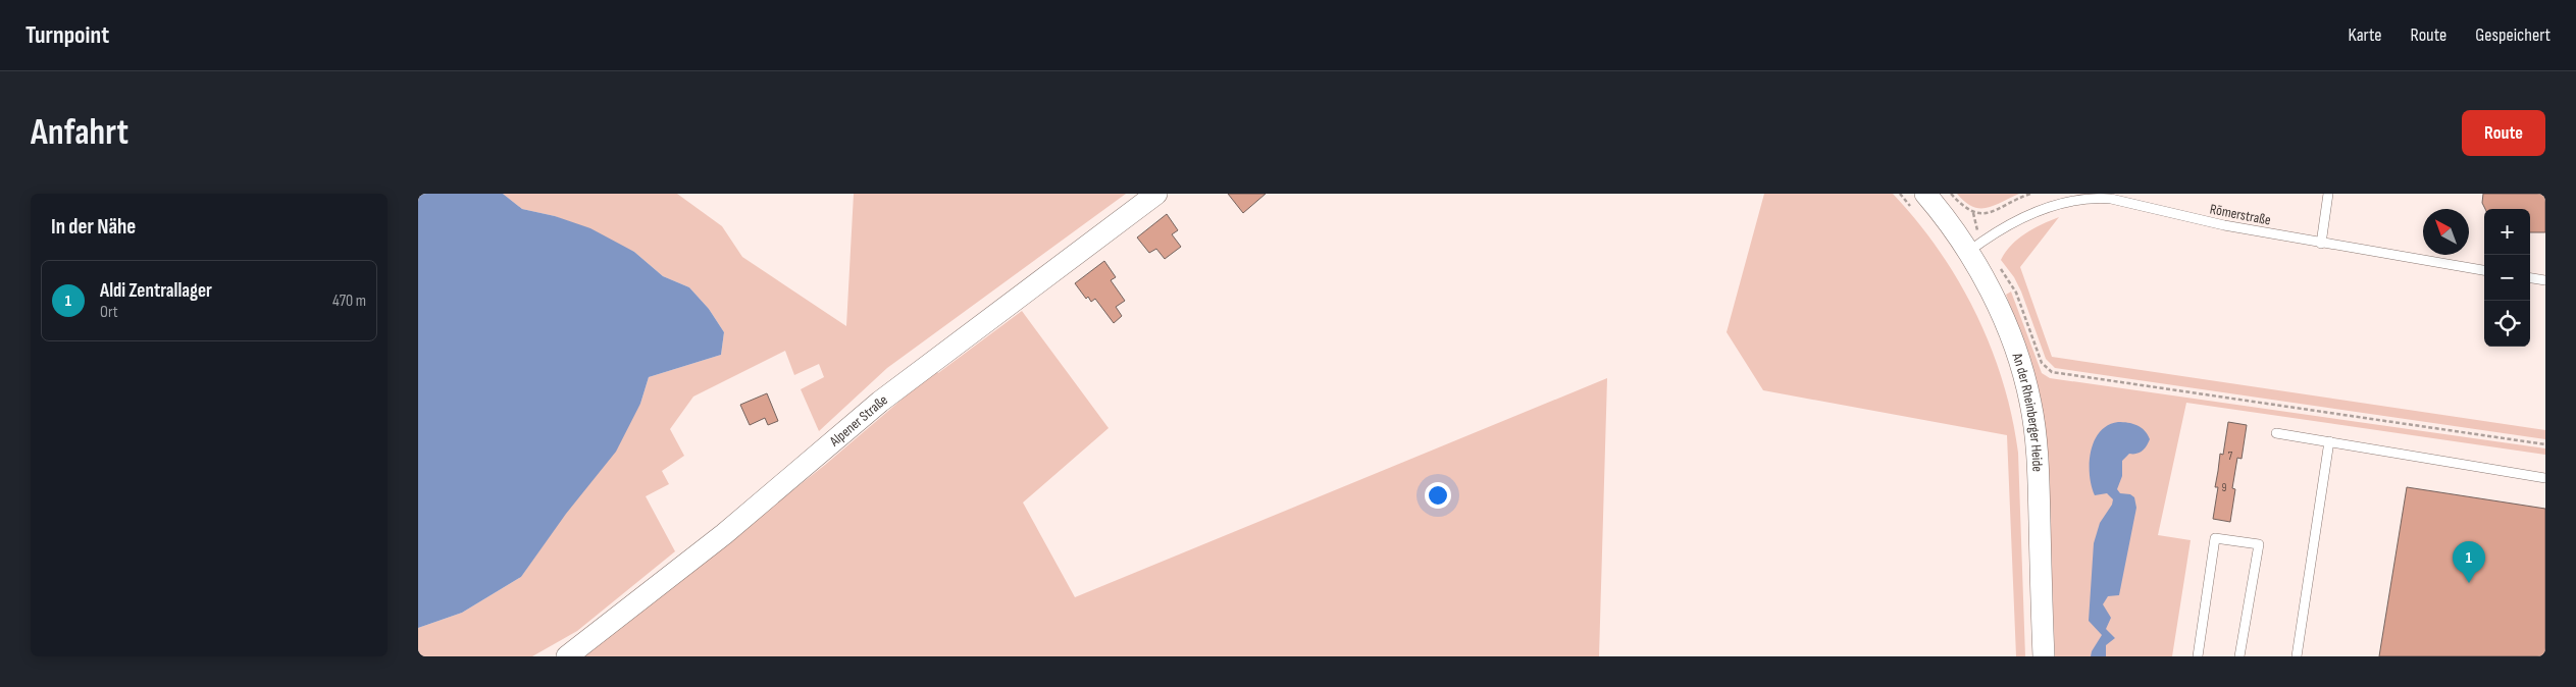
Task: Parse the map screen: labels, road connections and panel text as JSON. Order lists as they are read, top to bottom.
{
  "streets": {
    "street": ["An der Rheinberger Heide", "Alpener Straße"],
    "lane": ["Römerstraße"]
  },
  "crossings": [
    ["Römerstraße", "An der Rheinberger Heide"]
  ],
  "house_numbers": ["7", "9"],
  "north": "top left",
  "page": {
    "header": "Turnpoint",
    "nav": ["Karte", "Route", "Gespeichert"],
    "buttons": "Route",
    "title": "Anfahrt",
    "heading": "In der Nähe",
    "map_buttons": ["+", "−"],
    "list": [
      {
        "mark": "1",
        "name": "Aldi Zentrallager",
        "note": "Ort",
        "value": "470 m"
      }
    ],
    "pins": "1"
  }
}
